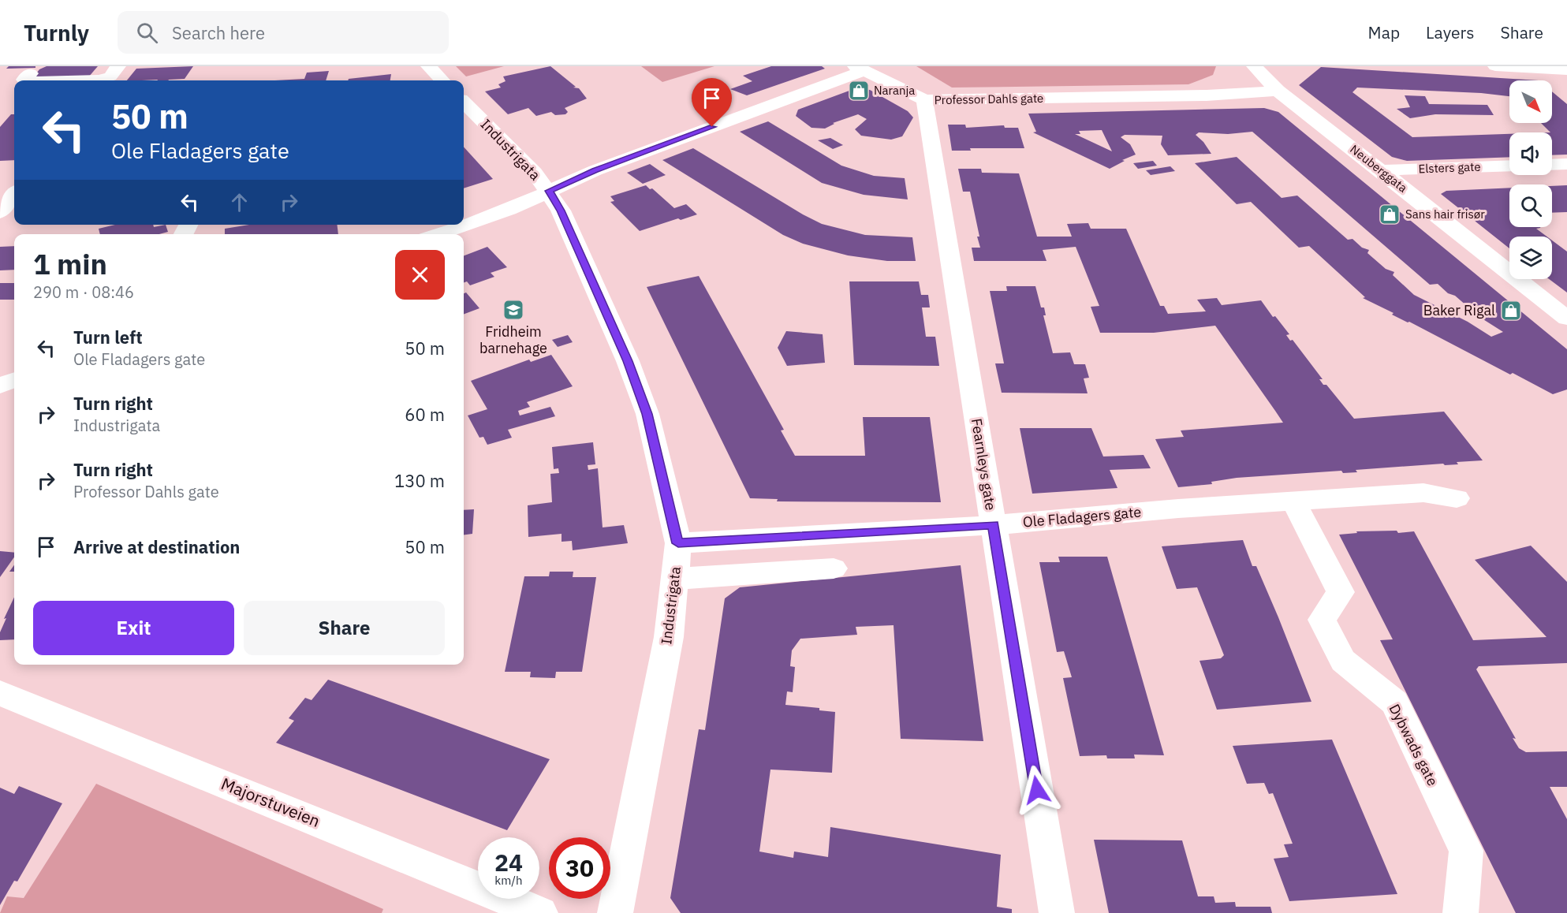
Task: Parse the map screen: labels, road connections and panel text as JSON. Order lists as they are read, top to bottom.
{
  "streets": {
    "street": [
      "Professor Dahls gate",
      "Industrigata",
      "Elsters gate",
      "Neuberggata",
      "Fearnleys gate",
      "Ole Fladagers gate",
      "Dybwads gate",
      "Majorstuveien"
    ]
  },
  "crossings": [
    ["Professor Dahls gate", "Industrigata"],
    ["Professor Dahls gate", "Neuberggata"],
    ["Professor Dahls gate", "Fearnleys gate"],
    ["Industrigata", "Ole Fladagers gate"],
    ["Elsters gate", "Neuberggata"],
    ["Fearnleys gate", "Ole Fladagers gate"],
    ["Ole Fladagers gate", "Dybwads gate"]
  ],
  "places": {
    "shop": ["Naranja", "Sans hair frisør", "Baker Rigal"],
    "school or university": ["Fridheim barnehage"]
  },
  "north": "bottom right",
  "page": {
    "header": "Turnly",
    "search": "Search here",
    "nav": ["Map", "Layers", "Share"],
    "turn": ["50 m", "Ole Fladagers gate"],
    "heading": ["1 min", "290 m · 08:46"],
    "list": [
      {
        "name": "Turn left",
        "note": "Ole Fladagers gate",
        "value": "50 m"
      },
      {
        "name": "Turn right",
        "note": "Industrigata",
        "value": "60 m"
      },
      {
        "name": "Turn right",
        "note": "Professor Dahls gate",
        "value": "130 m"
      },
      {
        "name": "Arrive at destination",
        "value": "50 m"
      }
    ],
    "buttons": ["Exit", "Share"],
    "speed": "24 km/h",
    "limit": "30"
  }
}
